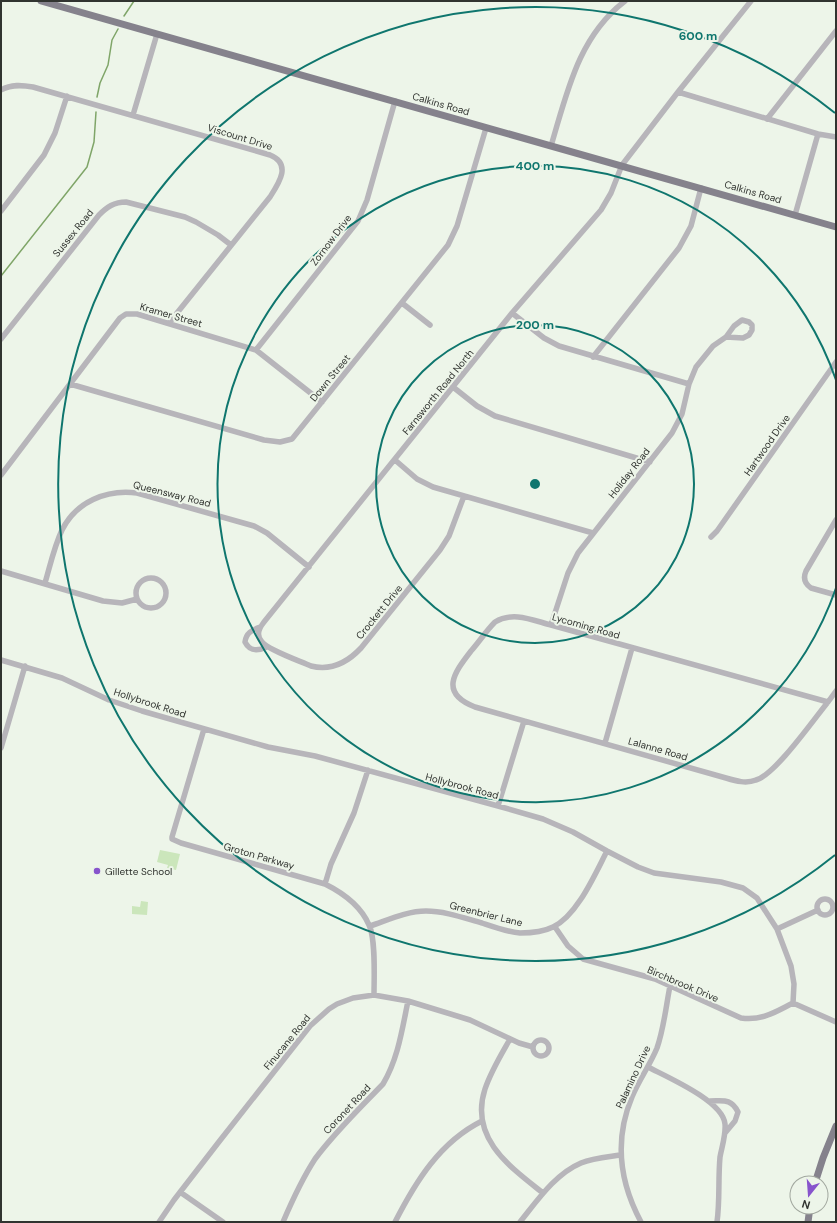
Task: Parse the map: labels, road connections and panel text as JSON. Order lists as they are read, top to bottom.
{
  "streets": {
    "main road": ["Calkins Road"],
    "street": [
      "Viscount Drive",
      "Sussex Road",
      "Zornow Drive",
      "Kramer Street",
      "Down Street",
      "Farnsworth Road North",
      "Hartwood Drive",
      "Holiday Road",
      "Queensway Road",
      "Crockett Drive",
      "Lycoming Road",
      "Hollybrook Road",
      "Lalanne Road",
      "Groton Parkway",
      "Greenbrier Lane",
      "Birchbrook Drive",
      "Finucane Road",
      "Palamino Drive",
      "Coronet Road"
    ]
  },
  "crossings": [
    ["Calkins Road", "Zornow Drive"],
    ["Calkins Road", "Down Street"],
    ["Calkins Road", "Farnsworth Road North"],
    ["Viscount Drive", "Sussex Road"],
    ["Viscount Drive", "Kramer Street"],
    ["Zornow Drive", "Kramer Street"],
    ["Kramer Street", "Down Street"],
    ["Farnsworth Road North", "Queensway Road"],
    ["Farnsworth Road North", "Crockett Drive"],
    ["Holiday Road", "Lycoming Road"],
    ["Lycoming Road", "Lalanne Road"],
    ["Hollybrook Road", "Groton Parkway"],
    ["Hollybrook Road", "Birchbrook Drive"],
    ["Groton Parkway", "Greenbrier Lane"],
    ["Groton Parkway", "Finucane Road"],
    ["Greenbrier Lane", "Birchbrook Drive"],
    ["Birchbrook Drive", "Palamino Drive"],
    ["Finucane Road", "Coronet Road"]
  ],
  "places": ["Gillette School"],
  "north": "bottom",
  "rings": ["600 m", "400 m", "200 m"]
}
